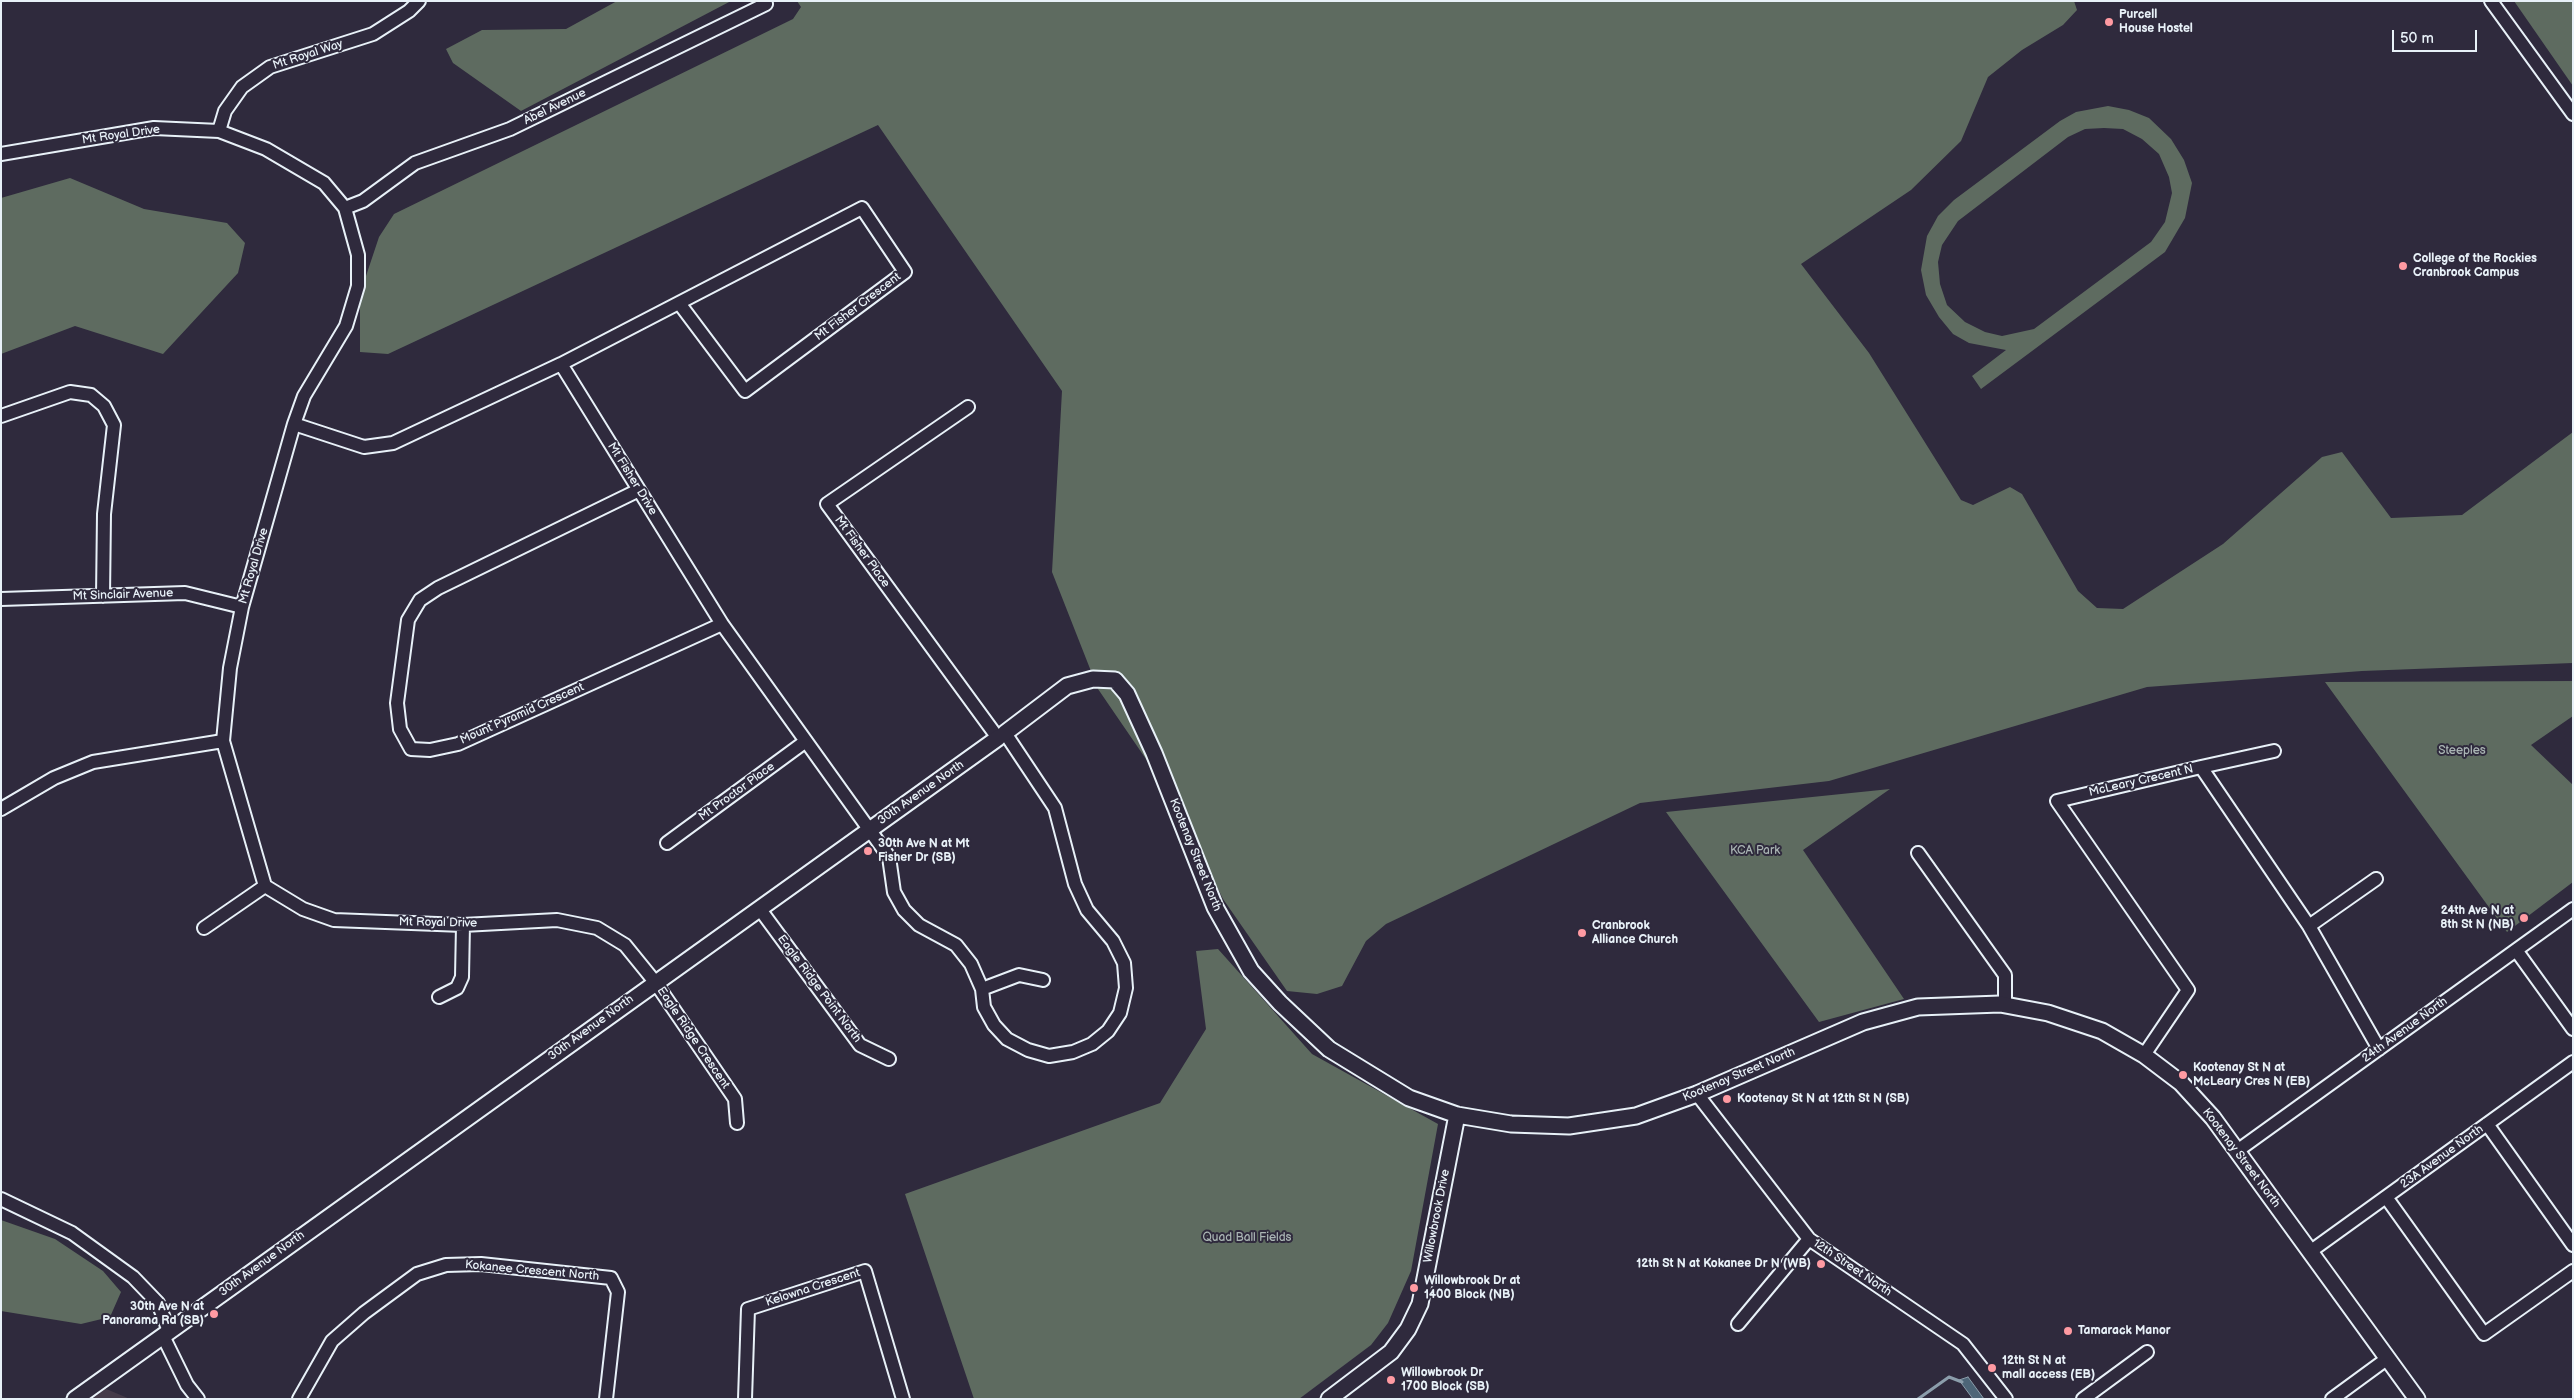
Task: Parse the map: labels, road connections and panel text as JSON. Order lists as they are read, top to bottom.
{
  "streets": {
    "street": [
      "Mt Royal Way",
      "Abel Avenue",
      "Mt Royal Drive",
      "Mt Fisher Crescent",
      "Mt Fisher Drive",
      "Mt Fisher Place",
      "Mt Sinclair Avenue",
      "Mount Pyramid Crescent",
      "McLeary Crecent N",
      "Mt Proctor Place",
      "30th Avenue North",
      "Kootenay Street North",
      "Eagle Ridge Point North",
      "24th Avenue North",
      "Eagle Ridge Crescent",
      "23A Avenue North",
      "Willowbrook Drive",
      "12th Street North",
      "Kokanee Crescent North",
      "Kelowna Crescent"
    ]
  },
  "crossings": [
    ["Mt Royal Way", "Mt Royal Drive"],
    ["Abel Avenue", "Mt Royal Drive"],
    ["Mt Royal Drive", "Mt Sinclair Avenue"],
    ["Mt Royal Drive", "30th Avenue North"],
    ["Mt Royal Drive", "Eagle Ridge Crescent"],
    ["Mt Fisher Crescent", "Mt Fisher Drive"],
    ["Mt Fisher Drive", "Mt Fisher Place"],
    ["Mt Fisher Drive", "Mount Pyramid Crescent"],
    ["Mt Fisher Drive", "Mt Proctor Place"],
    ["Mt Fisher Drive", "30th Avenue North"],
    ["Mt Fisher Place", "30th Avenue North"],
    ["McLeary Crecent N", "Kootenay Street North"],
    ["McLeary Crecent N", "24th Avenue North"],
    ["30th Avenue North", "Kootenay Street North"],
    ["30th Avenue North", "Eagle Ridge Point North"],
    ["30th Avenue North", "Eagle Ridge Crescent"],
    ["Kootenay Street North", "24th Avenue North"],
    ["Kootenay Street North", "23A Avenue North"],
    ["Kootenay Street North", "Willowbrook Drive"],
    ["Kootenay Street North", "12th Street North"]
  ],
  "parks": ["Steeples", "KCA Park", "Quad Ball Fields"],
  "places": [
    "Purcell House Hostel",
    "College of the Rockies Cranbrook Campus",
    "30th Ave N at Mt Fisher Dr (SB)",
    "24th Ave N at 8th St N (NB)",
    "Cranbrook Alliance Church",
    "Kootenay St N at McLeary Cres N (EB)",
    "Kootenay St N at 12th St N (SB)",
    "12th St N at Kokanee Dr N (WB)",
    "Willowbrook Dr at 1400 Block (NB)",
    "30th Ave N at Panorama Rd (SB)",
    "Tamarack Manor",
    "12th St N at mall access (EB)",
    "Willowbrook Dr 1700 Block (SB)"
  ],
  "scale_bar": "50 m"
}
